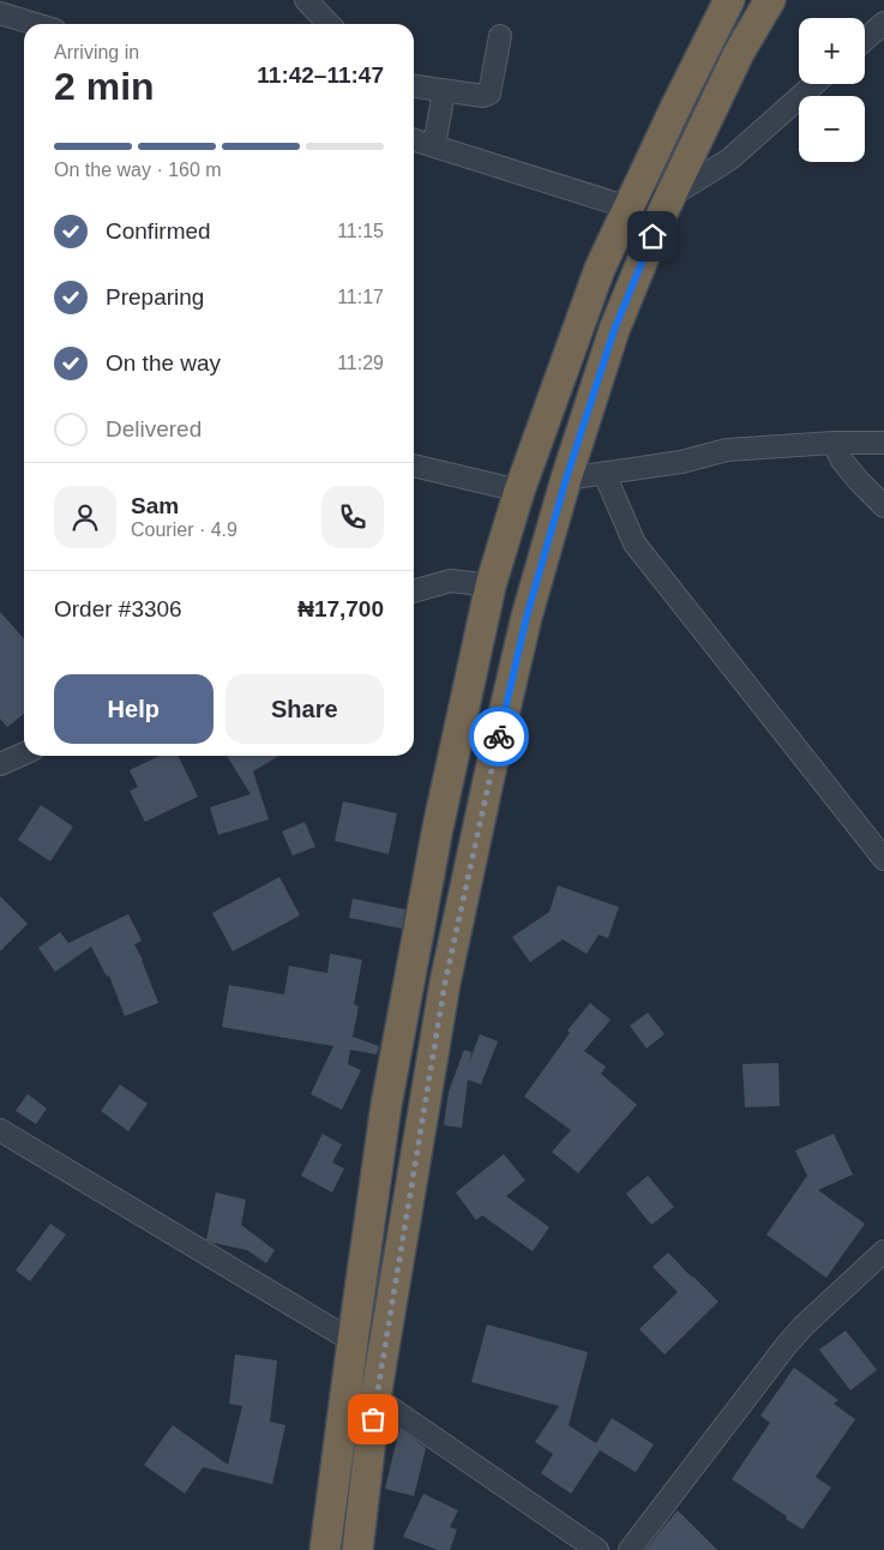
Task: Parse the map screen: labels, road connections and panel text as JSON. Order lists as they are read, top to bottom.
{
  "page": {
    "map_buttons": ["+", "−"],
    "heading": ["2 min", "Arriving in", "11:42–11:47"],
    "panel": [
      "Sam",
      "Courier · 4.9",
      "Order #3306",
      "₦17,700"
    ],
    "bar": "On the way · 160 m",
    "list": [
      ["Confirmed", "11:15"],
      ["Preparing", "11:17"],
      ["On the way", "11:29"],
      "Delivered"
    ],
    "buttons": ["Help", "Share"]
  }
}
